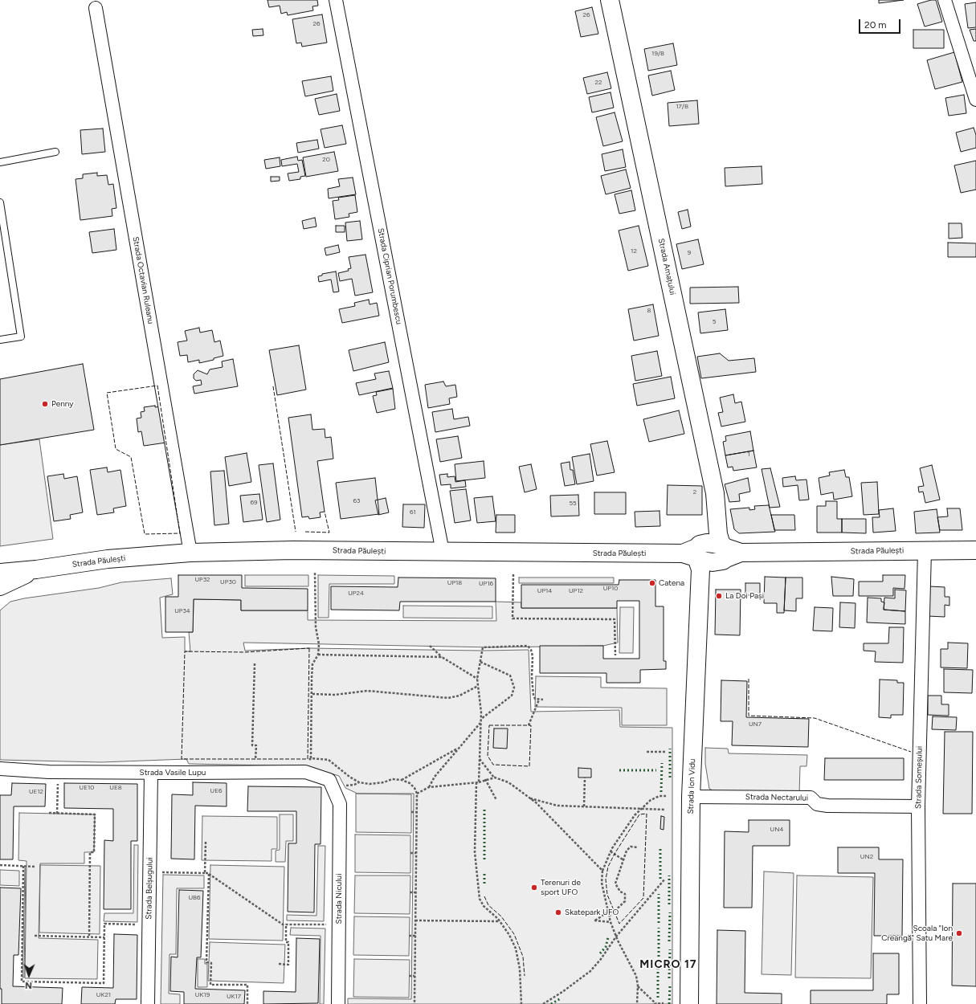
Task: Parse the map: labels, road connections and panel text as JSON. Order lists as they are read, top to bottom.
{
  "streets": {
    "main road": ["Strada Amațului", "Strada Păulești", "Strada Ion Vidu"],
    "street": [
      "Strada Ciprian Porumbescu",
      "Strada Octavian Ruleanu",
      "Strada Vasile Lupu",
      "Strada Someșului",
      "Strada Nectarului",
      "Strada Belșugului",
      "Strada Nicului"
    ]
  },
  "crossings": [
    ["Strada Amațului", "Strada Păulești"],
    ["Strada Amațului", "Strada Ion Vidu"],
    ["Strada Ciprian Porumbescu", "Strada Păulești"],
    ["Strada Octavian Ruleanu", "Strada Păulești"],
    ["Strada Păulești", "Strada Someșului"],
    ["Strada Păulești", "Strada Ion Vidu"],
    ["Strada Vasile Lupu", "Strada Belșugului"],
    ["Strada Vasile Lupu", "Strada Nicului"],
    ["Strada Someșului", "Strada Nectarului"],
    ["Strada Ion Vidu", "Strada Nectarului"]
  ],
  "districts": ["MICRO 17"],
  "places": [
    "Penny",
    "Catena",
    "La Doi Pași",
    "Terenuri de sport UFO",
    "Skatepark UFO",
    "Școala \"Ion Creangă\" Satu Mare"
  ],
  "house_numbers": [
    "26",
    "26",
    "19/B",
    "22",
    "17/B",
    "20",
    "12",
    "9",
    "8",
    "5",
    "1",
    "2",
    "63",
    "69",
    "55",
    "61",
    "UP32",
    "UP30",
    "UP18",
    "UP16",
    "UP10",
    "UP14",
    "UP12",
    "UP24",
    "UP34",
    "UN7",
    "UE10",
    "UE8",
    "UE6",
    "UE12",
    "UN4",
    "UN2",
    "UB6",
    "UK21",
    "UK19",
    "UK17"
  ],
  "scale_bar": "20 m",
  "north": "bottom"
}
